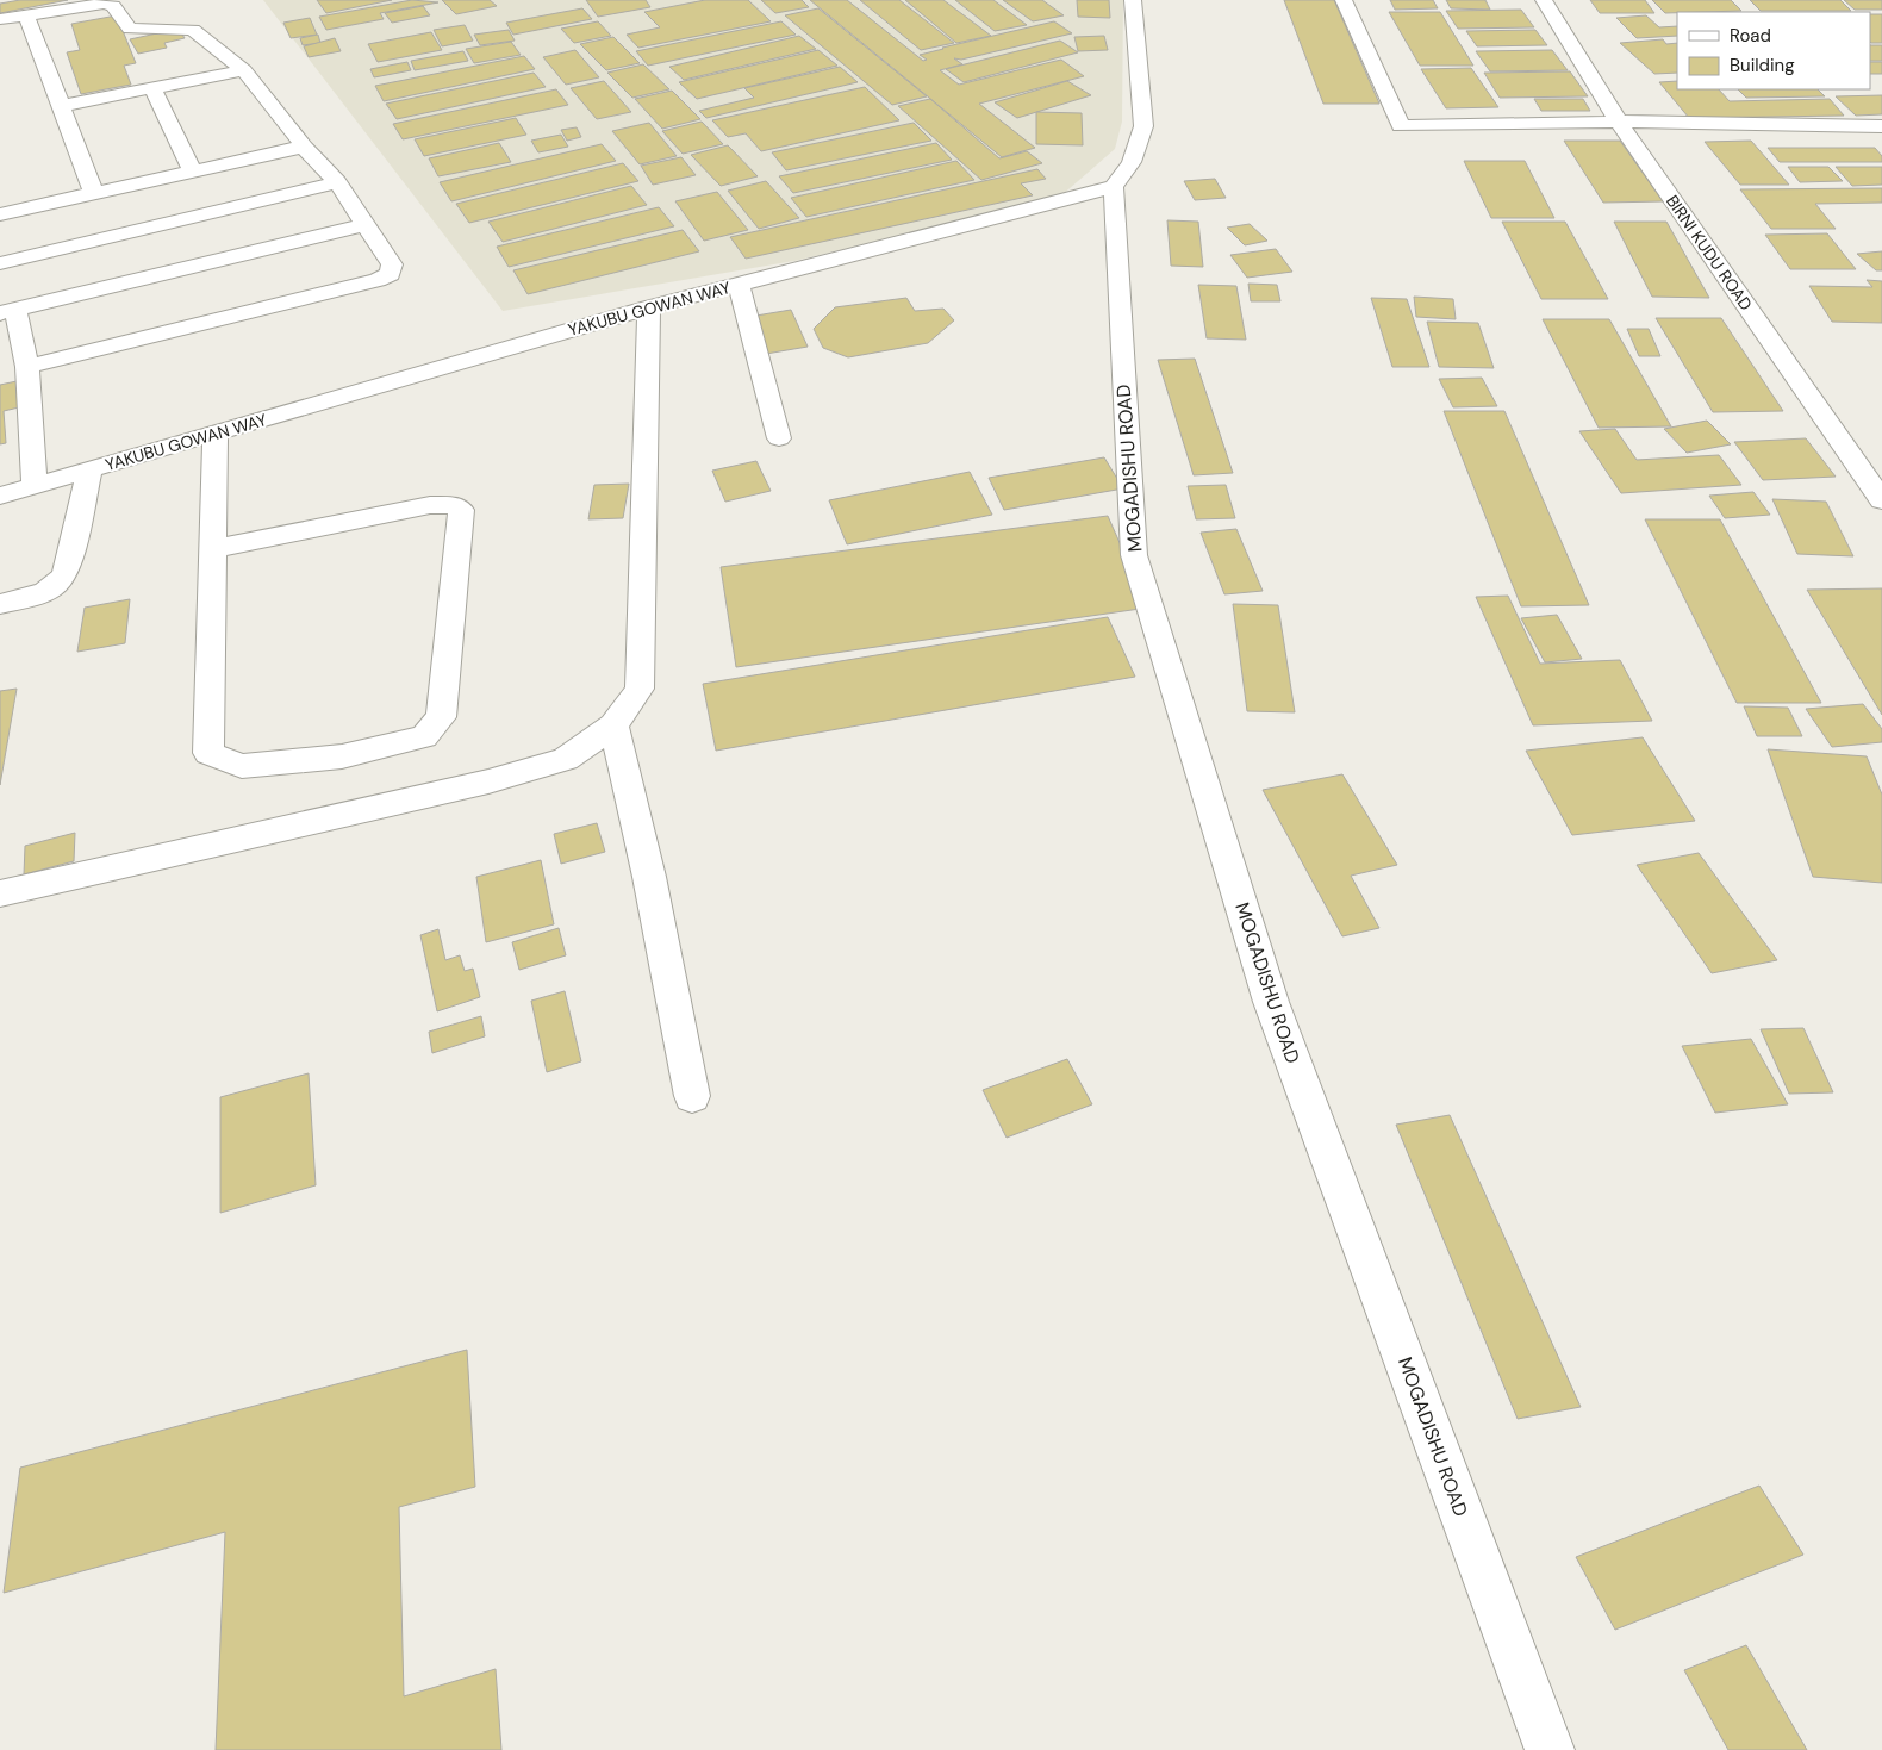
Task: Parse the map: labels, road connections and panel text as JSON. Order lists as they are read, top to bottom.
{
  "streets": {
    "street": ["BIRNI KUDU ROAD", "YAKUBU GOWAN WAY", "MOGADISHU ROAD"]
  },
  "crossings": [
    ["YAKUBU GOWAN WAY", "MOGADISHU ROAD"]
  ],
  "legend": ["Road", "Building"]
}
